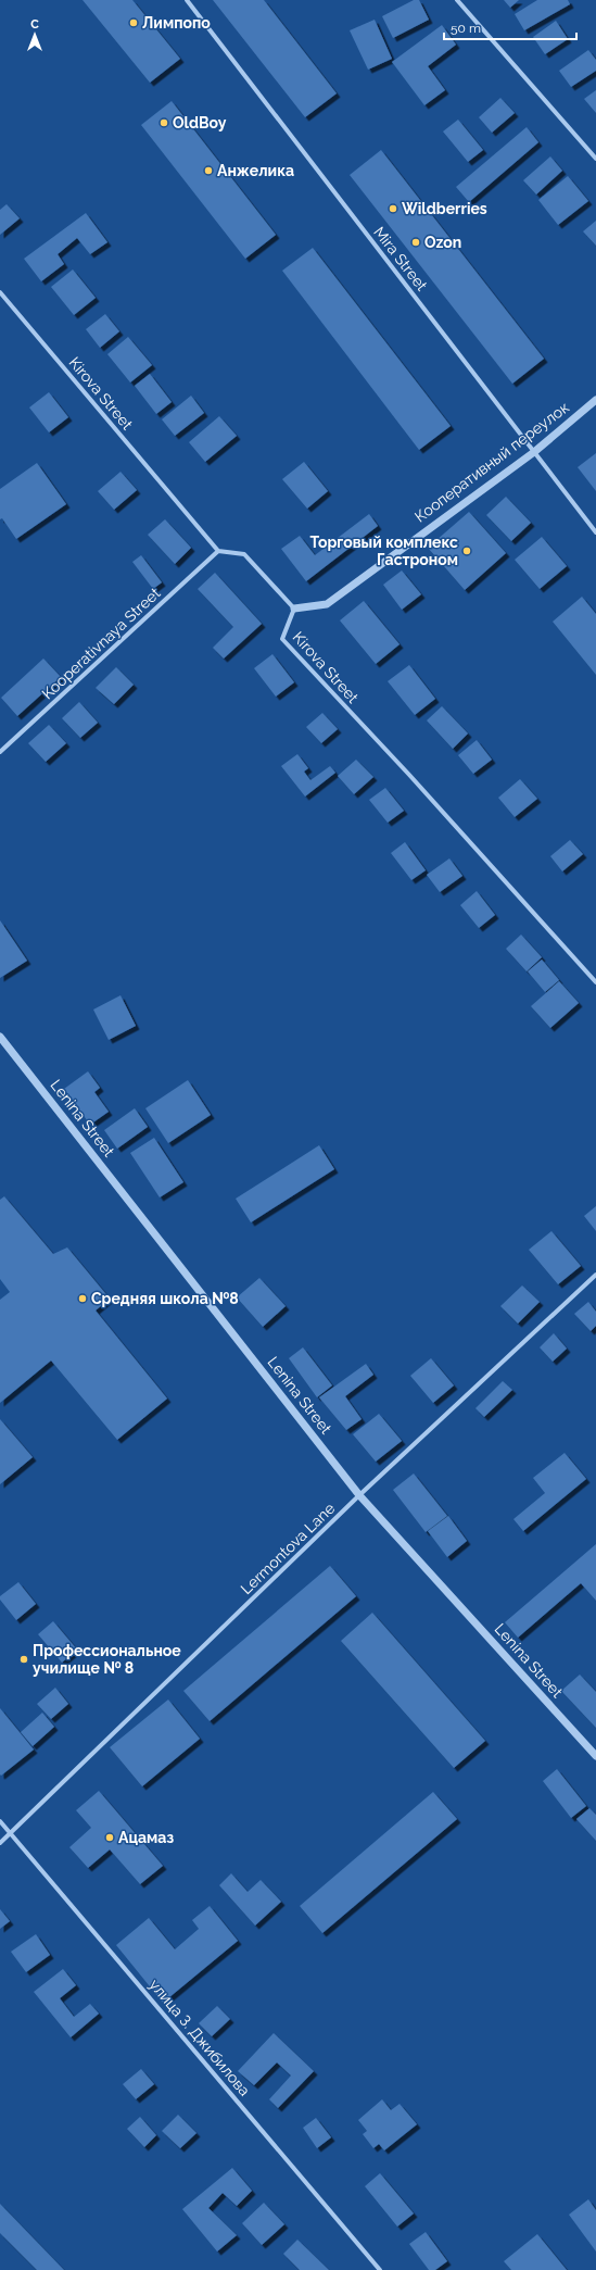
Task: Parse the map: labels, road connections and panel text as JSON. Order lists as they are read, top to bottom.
{
  "streets": {
    "street": [
      "Mira Street",
      "Kirova Street",
      "Кооперативный переулок",
      "Kooperativnaya Street",
      "Lenina Street",
      "Lermontova Lane",
      "улица З. Джибилова"
    ]
  },
  "crossings": [
    ["Mira Street", "Кооперативный переулок"],
    ["Kirova Street", "Кооперативный переулок"],
    ["Kirova Street", "Kooperativnaya Street"],
    ["Lenina Street", "Lermontova Lane"],
    ["Lermontova Lane", "улица З. Джибилова"]
  ],
  "places": [
    "Лимпопо",
    "OldBoy",
    "Анжелика",
    "Wildberries",
    "Ozon",
    "Торговый комплекс Гастроном",
    "Средняя школа №8",
    "Профессиональное училище № 8",
    "Ацамаз"
  ],
  "scale_bar": "50 m",
  "north": "top"
}
